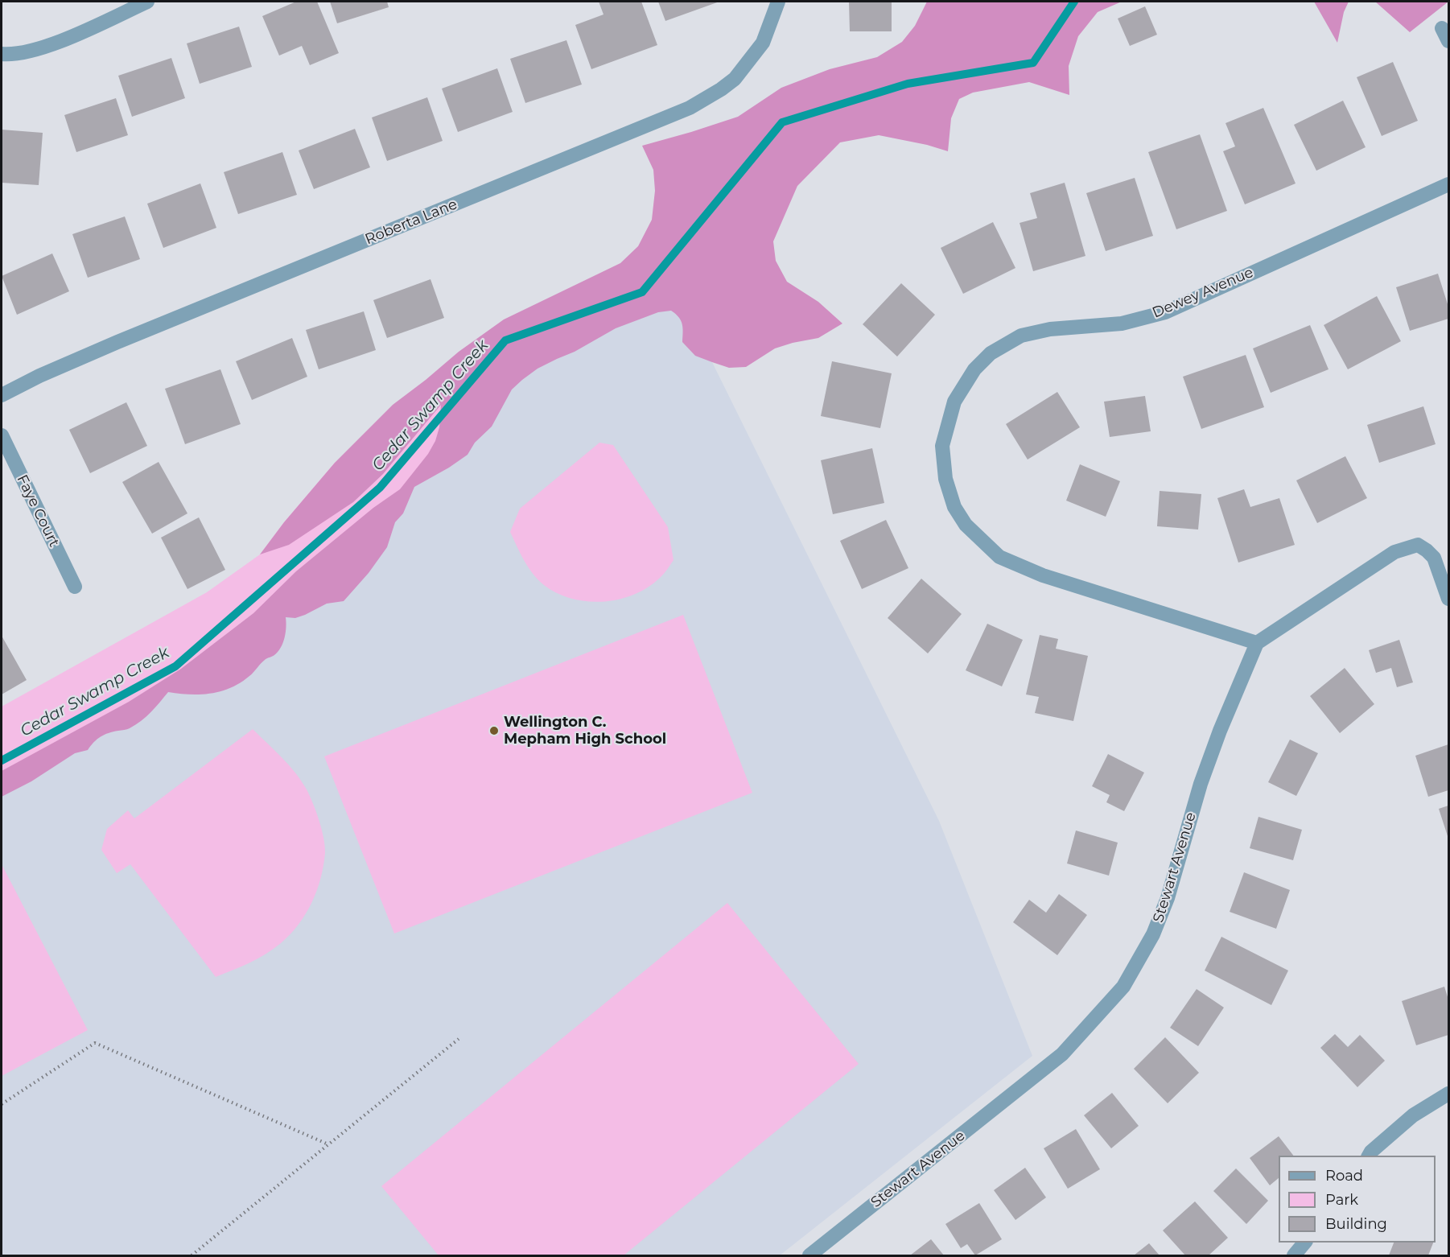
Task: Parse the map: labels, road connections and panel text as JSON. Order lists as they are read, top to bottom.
{
  "streets": {
    "street": [
      "Roberta Lane",
      "Dewey Avenue",
      "Faye Court",
      "Stewart Avenue"
    ]
  },
  "crossings": [
    ["Dewey Avenue", "Stewart Avenue"]
  ],
  "water": ["Cedar Swamp Creek"],
  "places": ["Wellington C. Mepham High School"],
  "legend": ["Road", "Park", "Building"]
}
